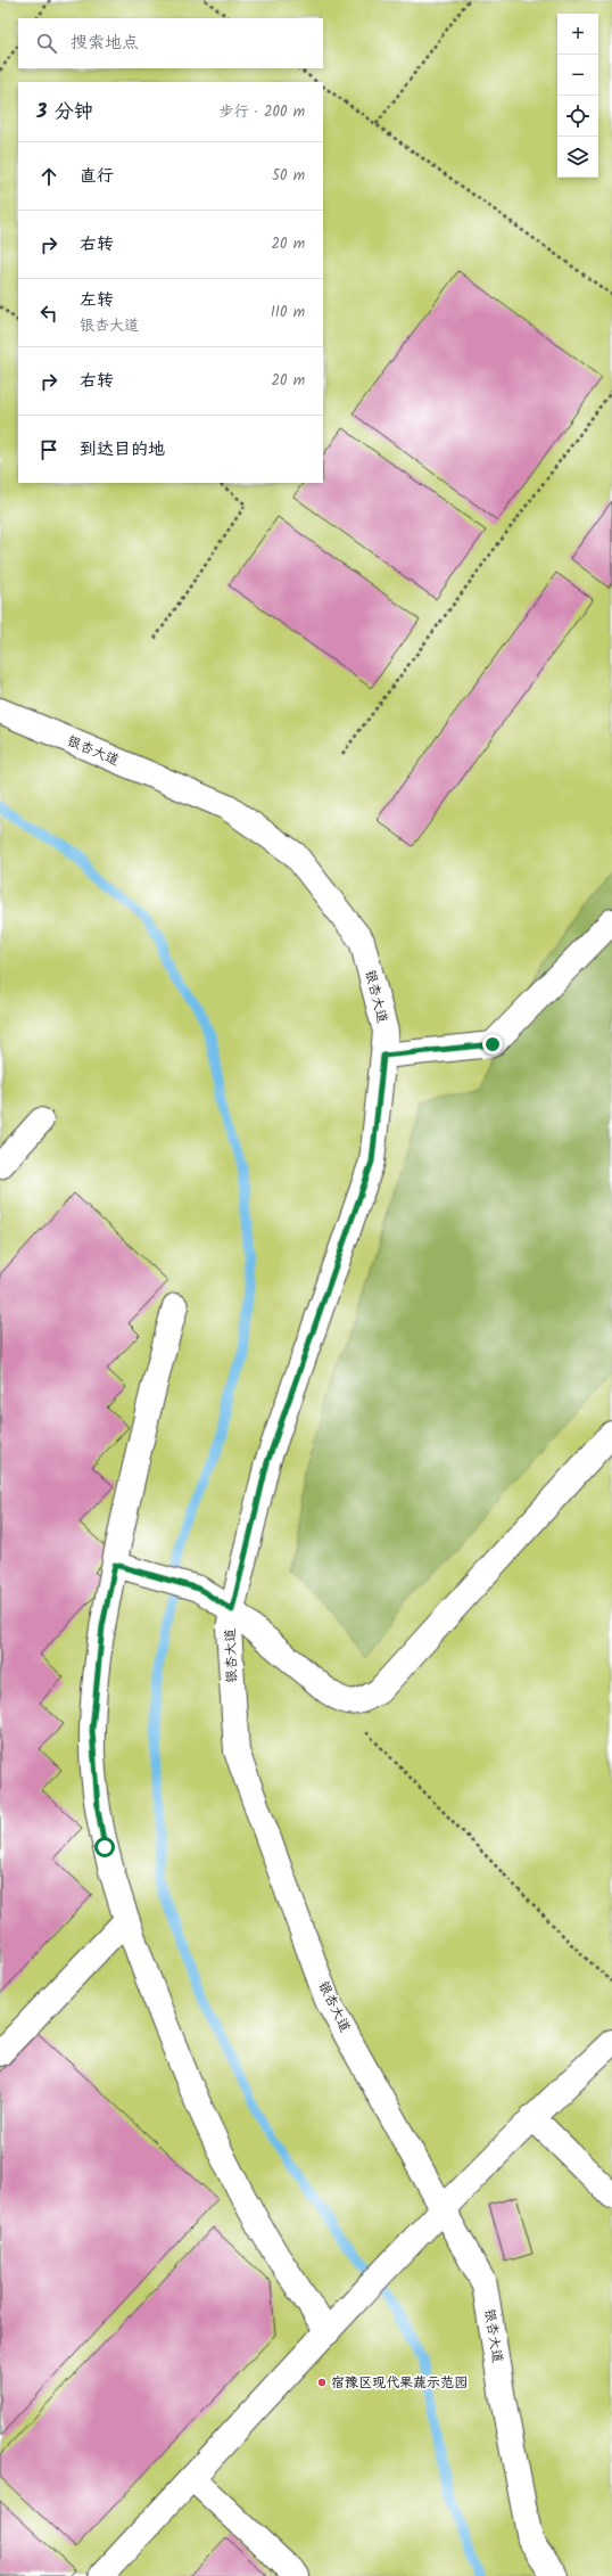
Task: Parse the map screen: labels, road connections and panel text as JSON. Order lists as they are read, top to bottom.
{
  "streets": {
    "street": ["银杏大道"]
  },
  "places": ["宿豫区现代果蔬示范园"],
  "page": {
    "map_buttons": ["+", "−"],
    "search": "搜索地点",
    "heading": ["3 分钟", "步行 · 200 m"],
    "list": [
      ["直行", "50 m"],
      ["右转", "20 m"],
      ["左转", "银杏大道", "110 m"],
      ["右转", "20 m"],
      "到达目的地"
    ]
  }
}
